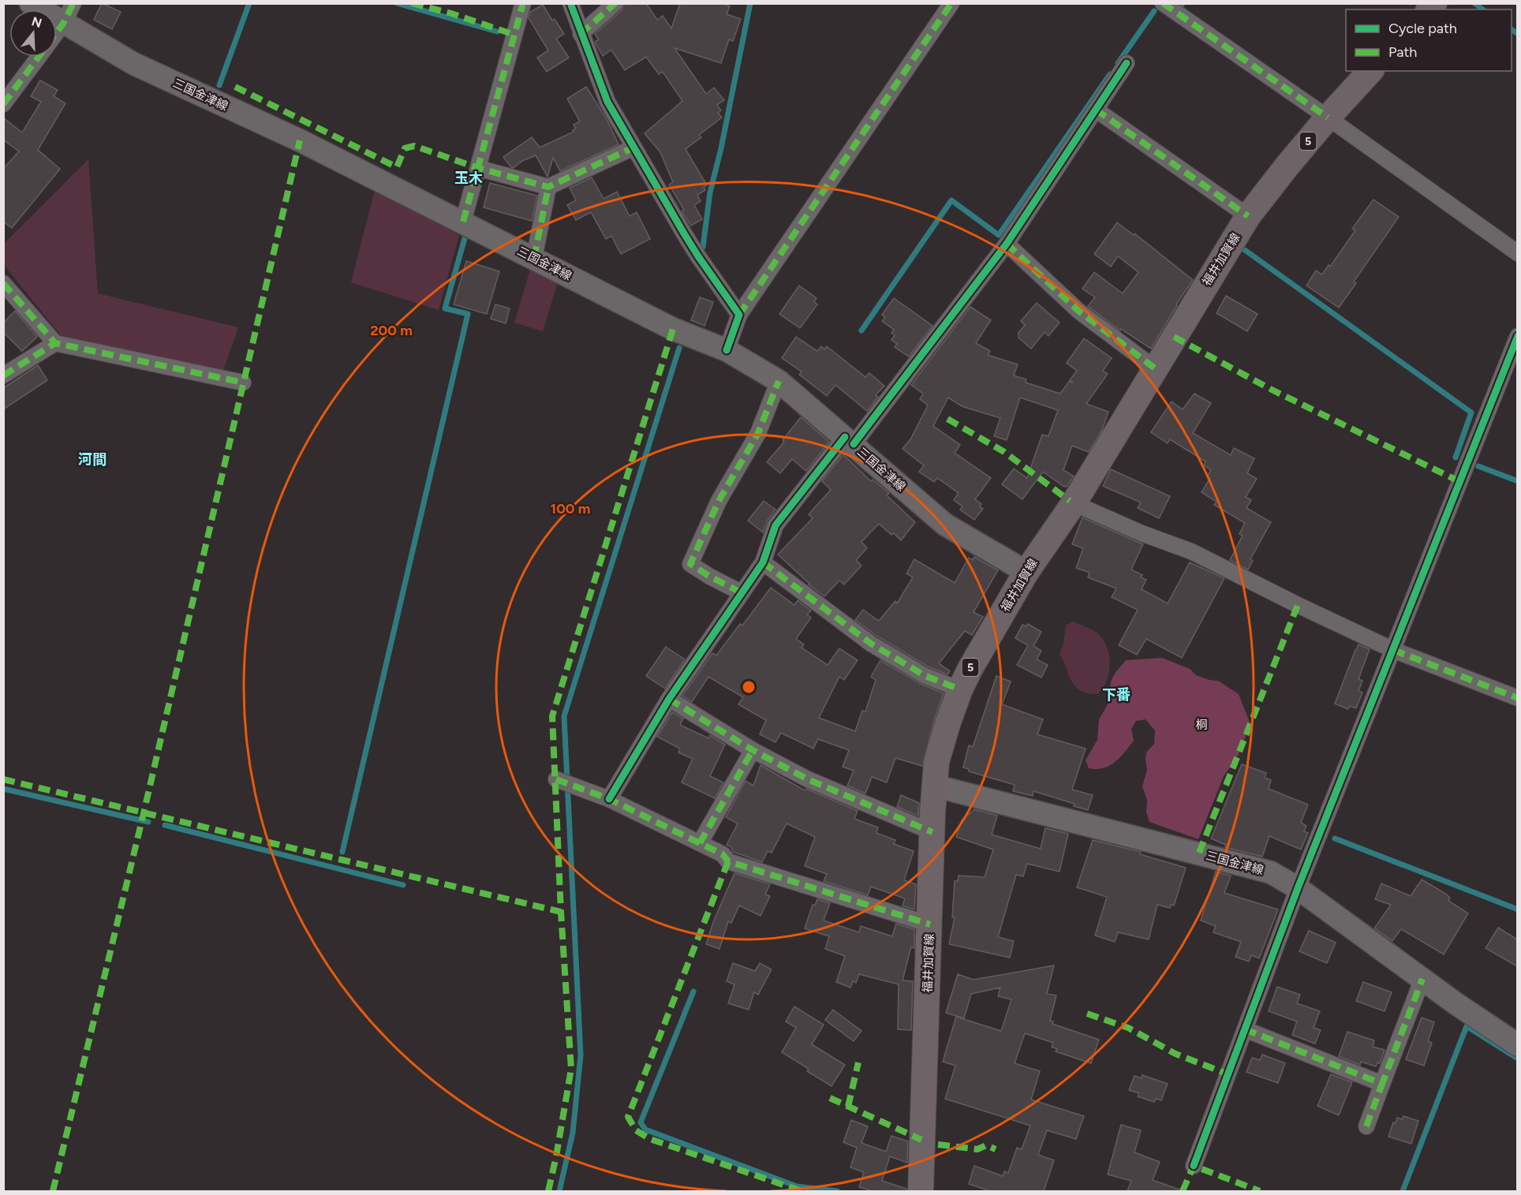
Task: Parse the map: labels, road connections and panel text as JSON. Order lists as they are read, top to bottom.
{
  "streets": {
    "main road": ["三国金津線", "5", "福井加賀線"]
  },
  "crossings": [
    ["三国金津線", "福井加賀線"]
  ],
  "districts": ["玉木", "河間", "下番"],
  "parks": ["桐"],
  "legend": ["Cycle path", "Path"],
  "north": "top",
  "rings": ["200 m", "100 m"]
}
